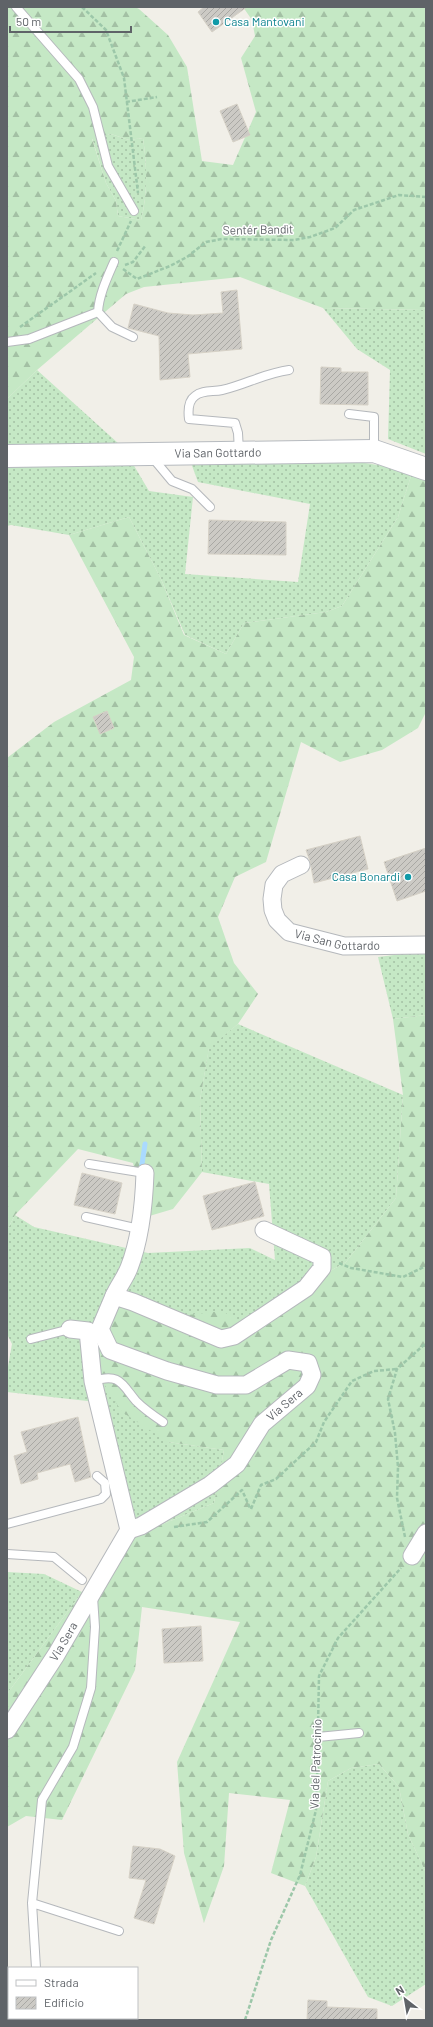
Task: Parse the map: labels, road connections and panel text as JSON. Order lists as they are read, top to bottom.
{
  "streets": {
    "street": ["Via San Gottardo", "Via Sera"],
    "path": ["Sentér Bandìt", "Via del Patrocinio"]
  },
  "places": ["Casa Mantovani", "Casa Bonardi"],
  "legend": ["Strada", "Edificio"],
  "scale_bar": "50 m",
  "north": "top left"
}
